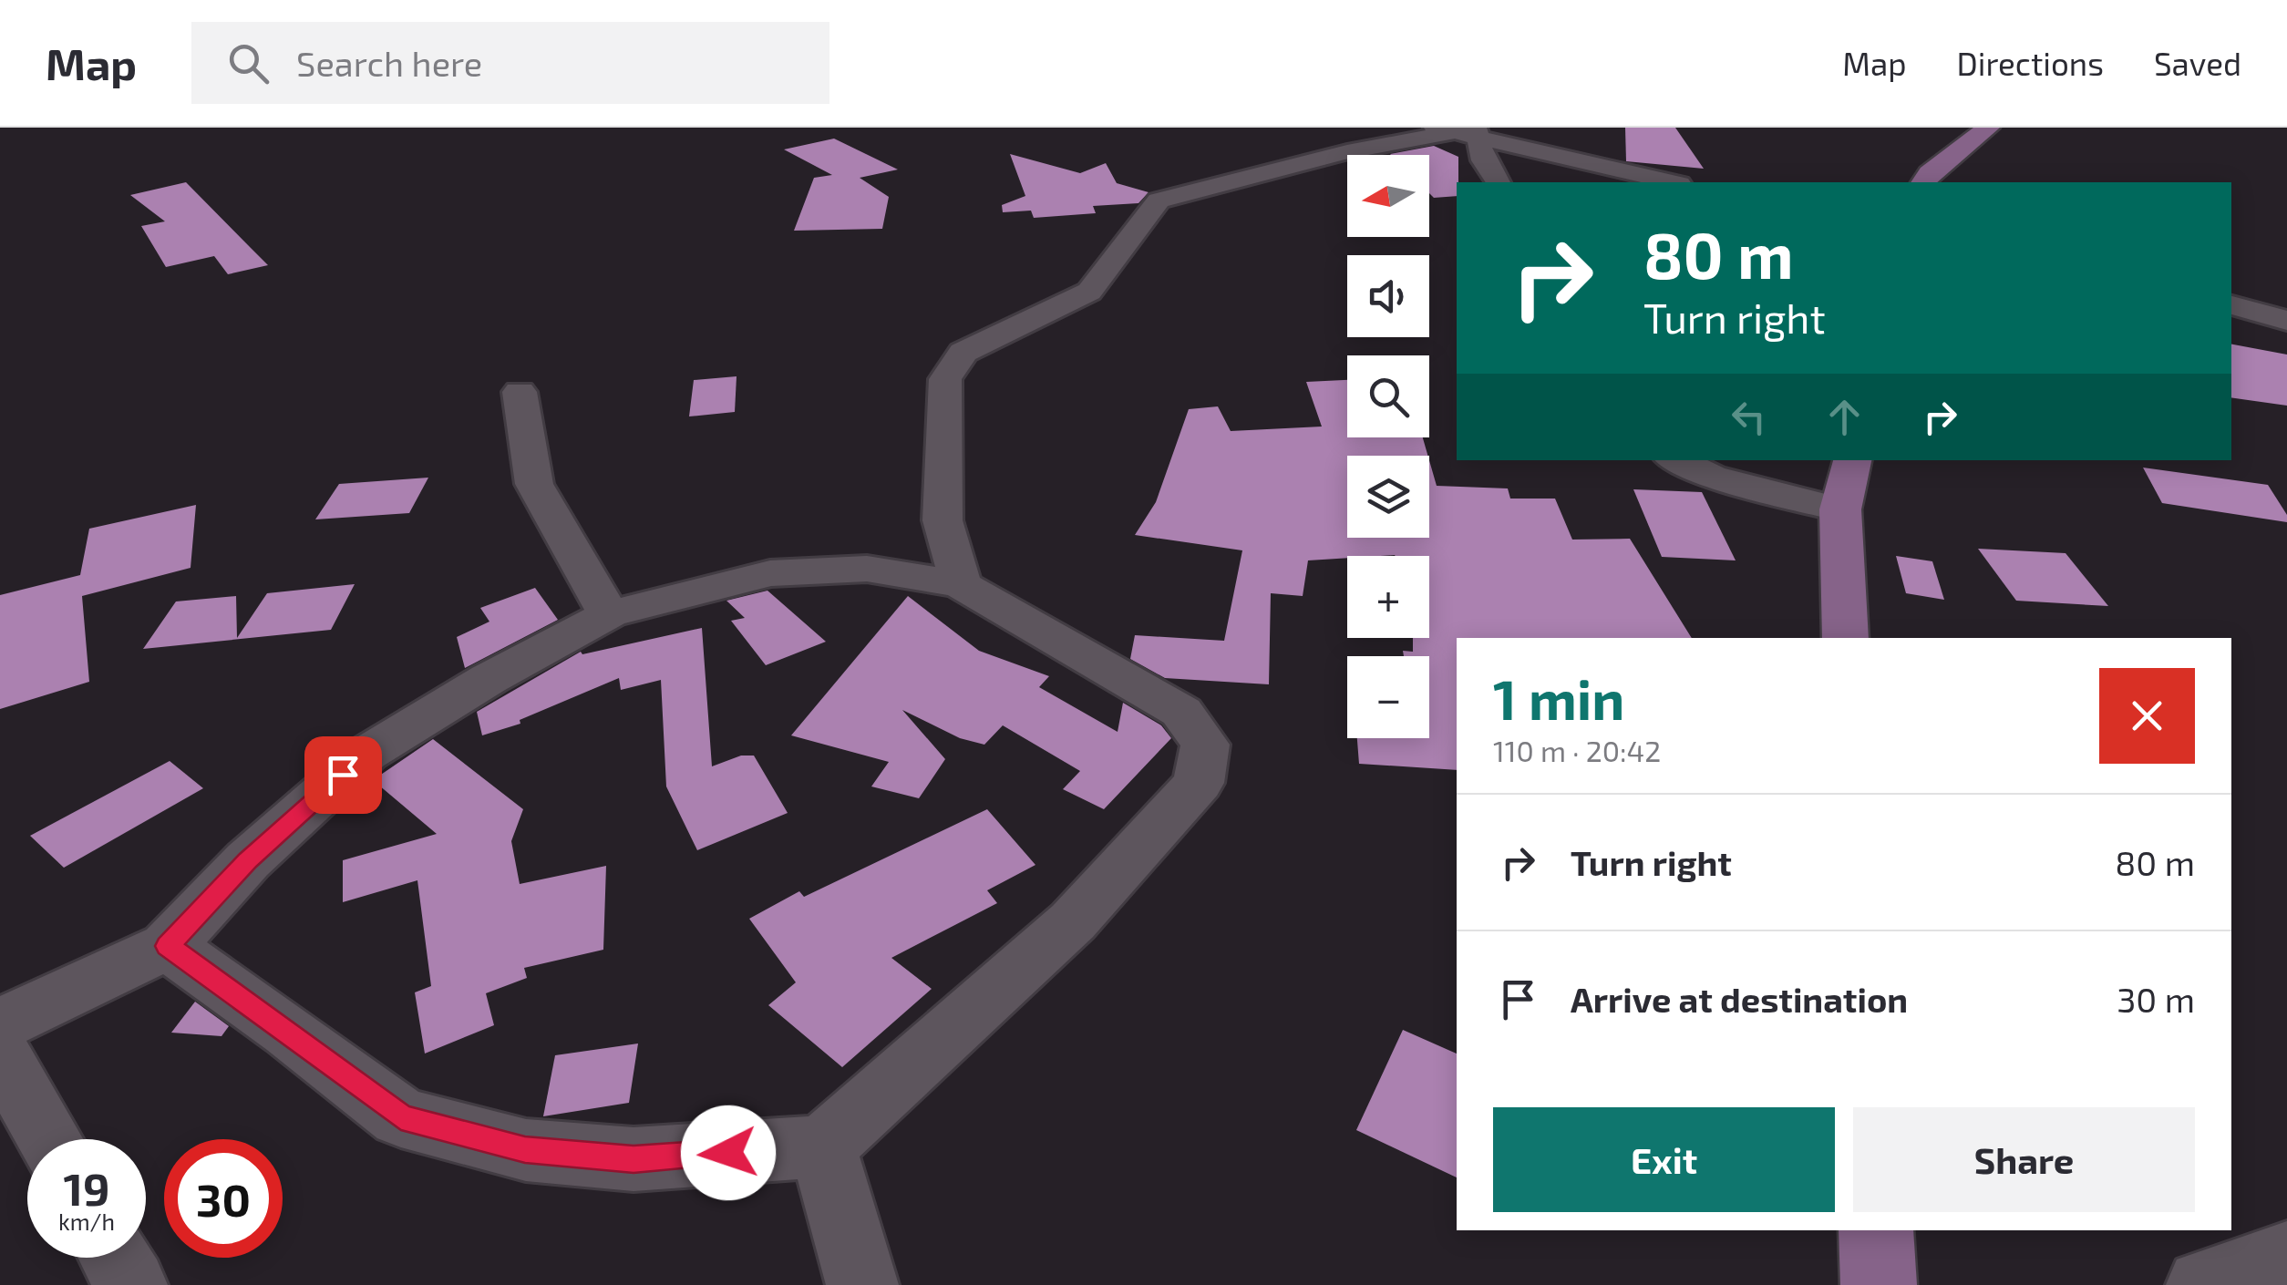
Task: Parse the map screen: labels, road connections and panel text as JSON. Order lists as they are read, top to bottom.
{
  "north": "left",
  "page": {
    "header": "Map",
    "search": "Search here",
    "nav": ["Map", "Directions", "Saved"],
    "map_buttons": ["+", "−"],
    "turn": ["80 m", "Turn right"],
    "heading": ["1 min", "110 m · 20:42"],
    "list": [
      {
        "name": "Turn right",
        "value": "80 m"
      },
      {
        "name": "Arrive at destination",
        "value": "30 m"
      }
    ],
    "buttons": ["Exit", "Share"],
    "speed": "19 km/h",
    "limit": "30"
  }
}
